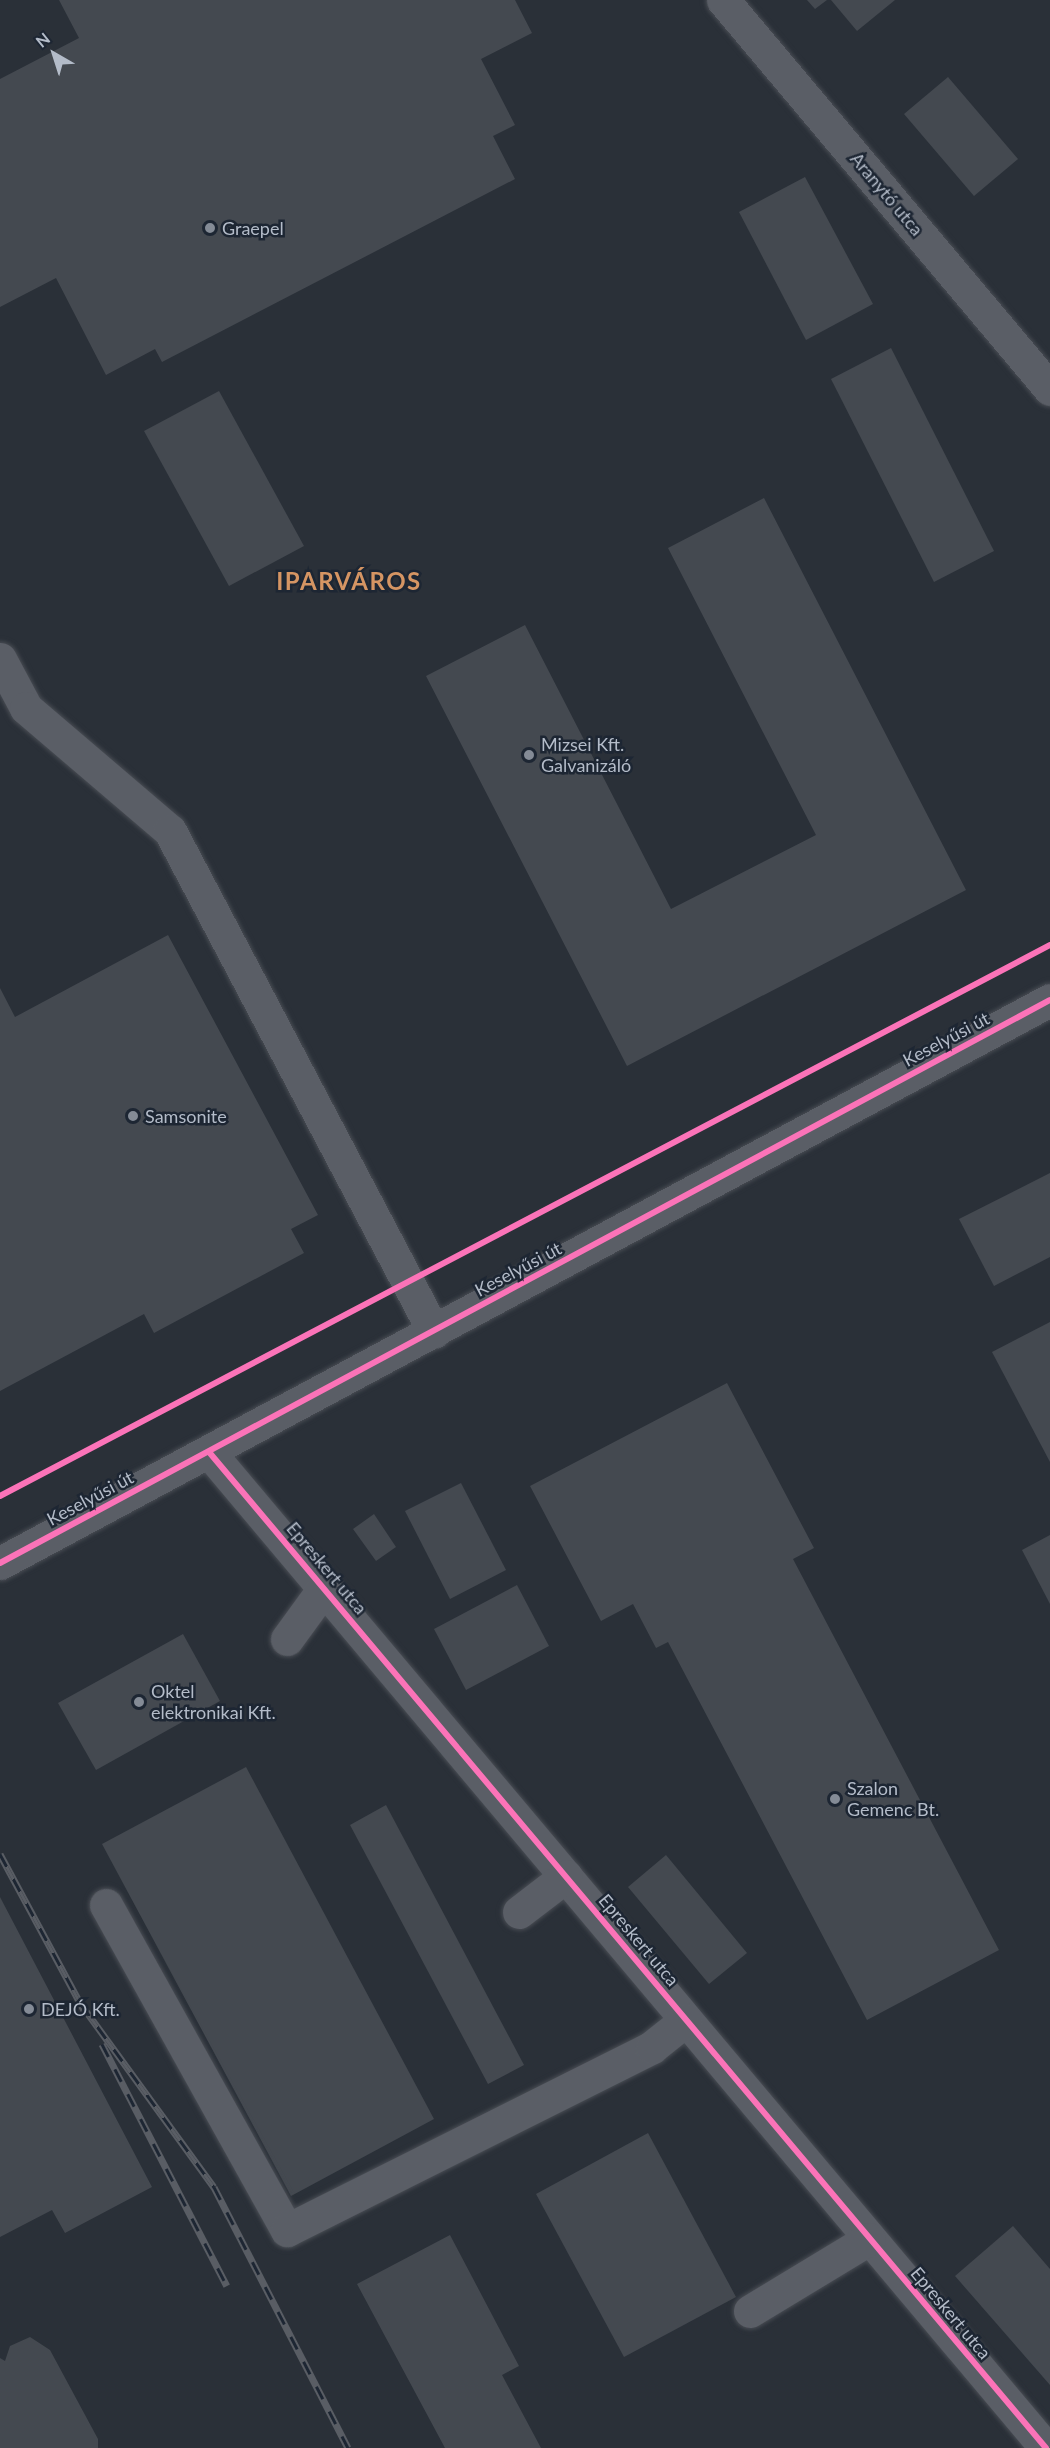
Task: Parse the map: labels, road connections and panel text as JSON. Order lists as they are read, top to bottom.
{
  "streets": {
    "street": ["Aranytó utca", "Keselyűsi út", "Epreskert utca"]
  },
  "crossings": [
    ["Keselyűsi út", "Epreskert utca"]
  ],
  "districts": ["IPARVÁROS"],
  "places": [
    "Graepel",
    "Mizsei Kft. Galvanizáló",
    "Samsonite",
    "Oktel elektronikai Kft.",
    "Szalon Gemenc Bt.",
    "DEJÓ Kft."
  ],
  "north": "top left"
}
